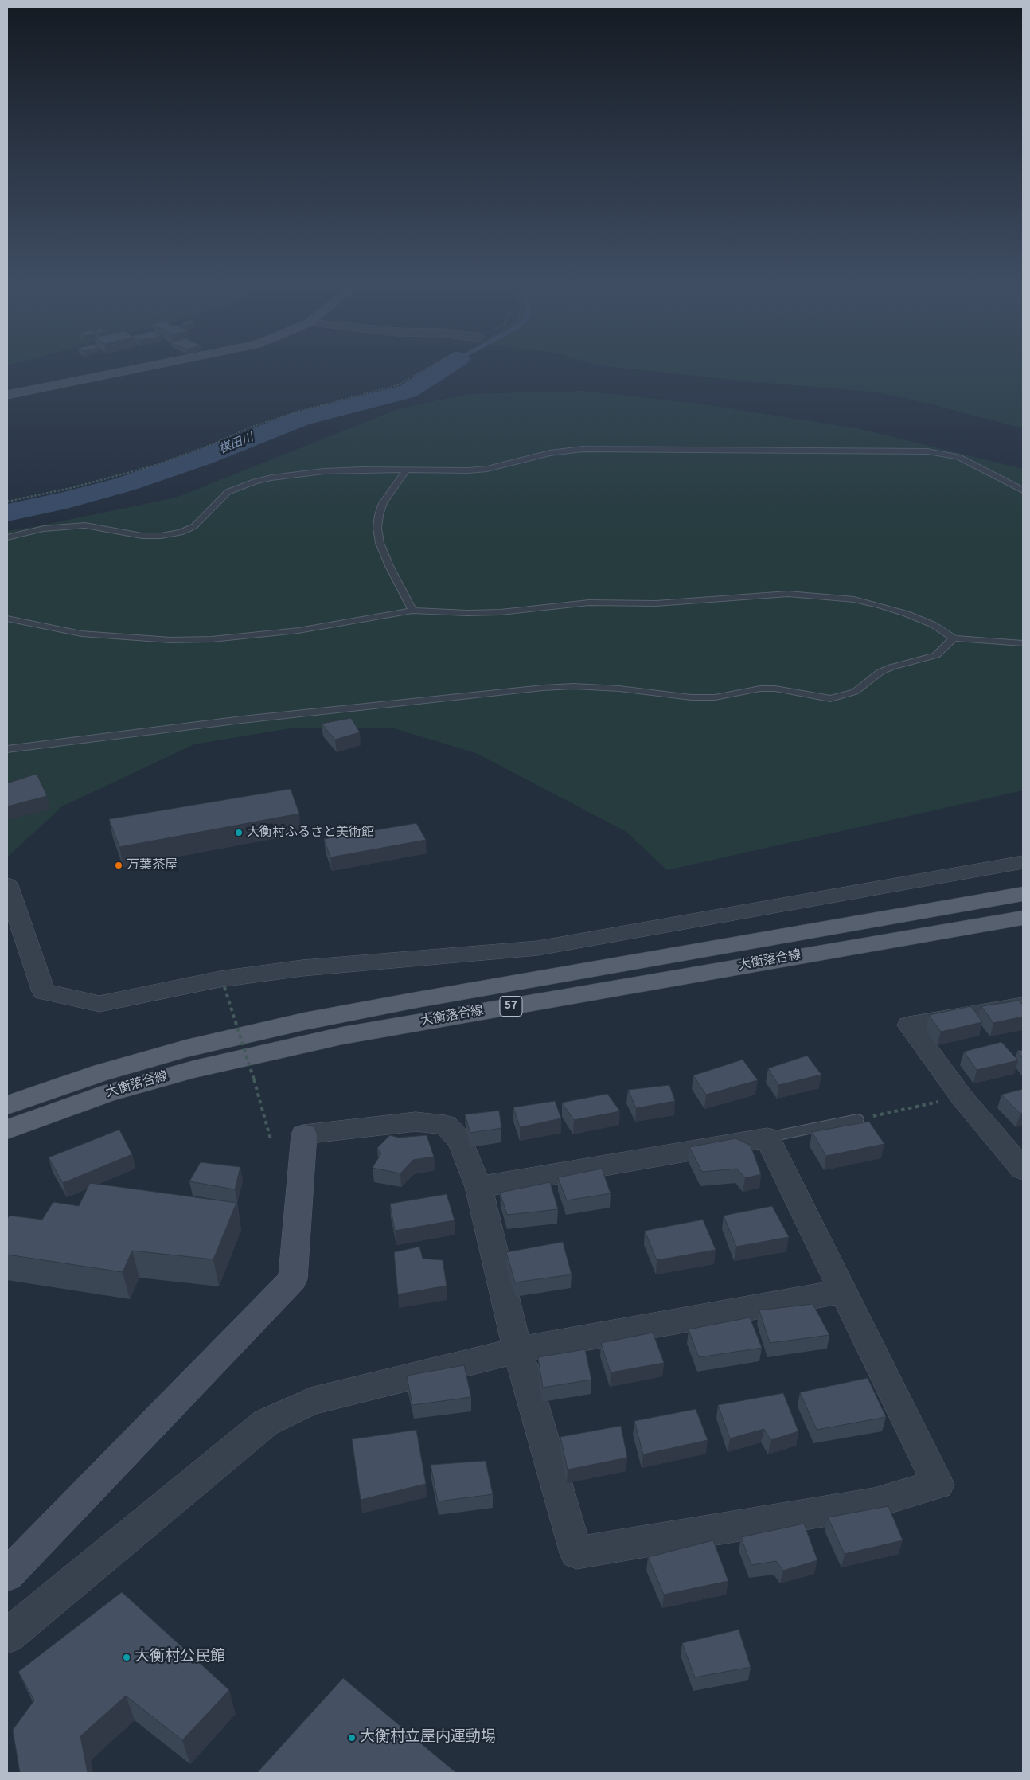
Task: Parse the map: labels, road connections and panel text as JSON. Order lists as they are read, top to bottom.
{
  "streets": {
    "main road": ["大衡落合線", "57"]
  },
  "water": ["楳田川"],
  "places": [
    "大衡村ふるさと美術館",
    "万葉茶屋",
    "大衡村公民館",
    "大衡村立屋内運動場"
  ]
}
